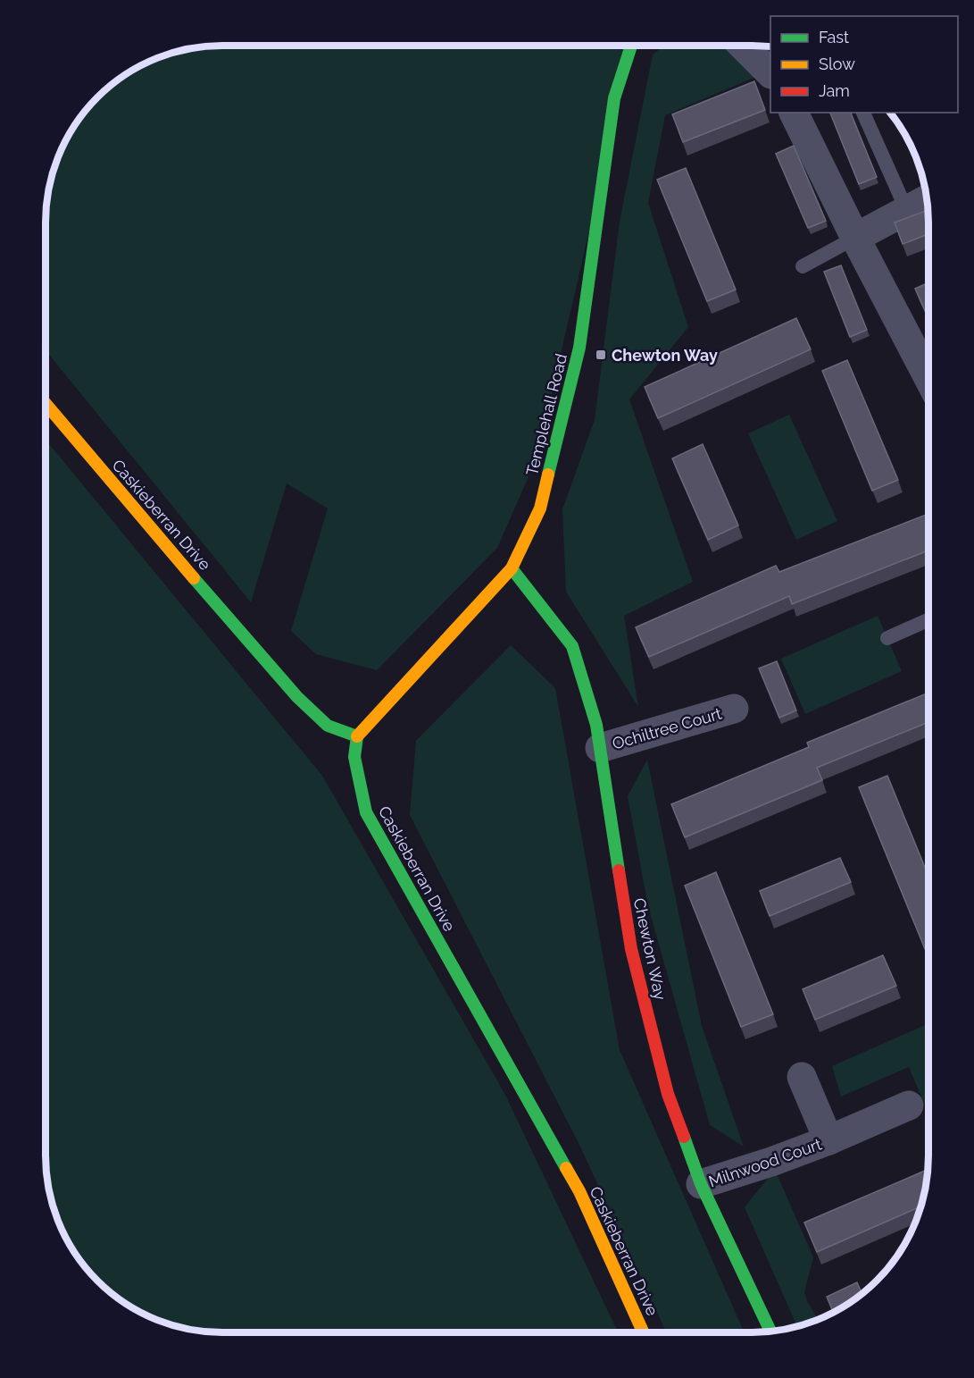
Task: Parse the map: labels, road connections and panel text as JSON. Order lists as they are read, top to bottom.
{
  "streets": {
    "street": [
      "Templehall Road",
      "Caskieberran Drive",
      "Ochiltree Court",
      "Chewton Way",
      "Milnwood Court"
    ]
  },
  "crossings": [
    ["Templehall Road", "Caskieberran Drive"],
    ["Templehall Road", "Chewton Way"],
    ["Ochiltree Court", "Chewton Way"],
    ["Chewton Way", "Milnwood Court"]
  ],
  "places": {
    "transit": ["Chewton Way"]
  },
  "legend": ["Fast", "Slow", "Jam"]
}
